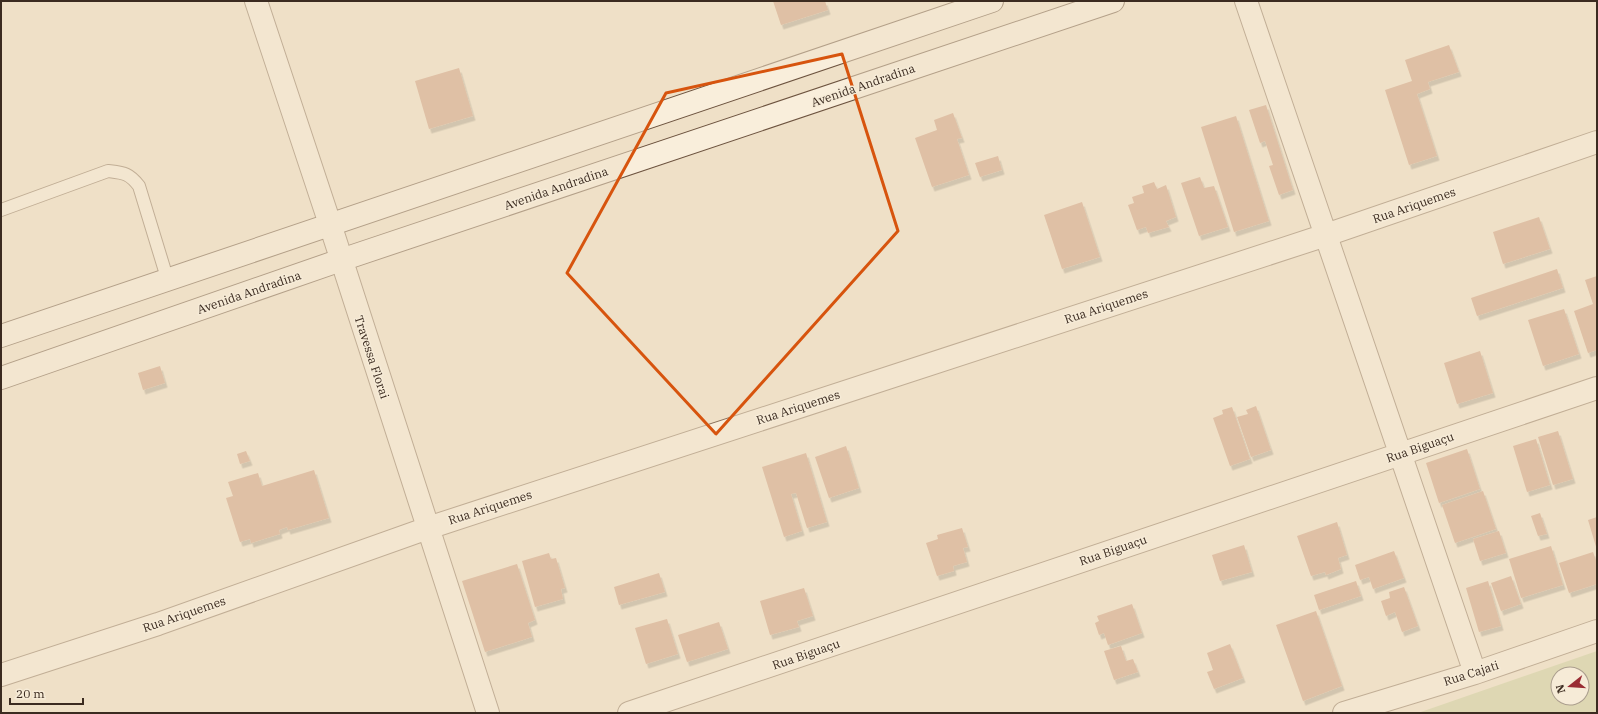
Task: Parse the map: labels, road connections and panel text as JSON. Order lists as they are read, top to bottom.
{
  "streets": {
    "street": [
      "Avenida Andradina",
      "Rua Ariquemes",
      "Travessa Florai",
      "Rua Biguaçu",
      "Rua Cajati"
    ]
  },
  "crossings": [
    ["Avenida Andradina", "Travessa Florai"],
    ["Rua Ariquemes", "Travessa Florai"]
  ],
  "scale_bar": "20 m",
  "north": "left"
}
